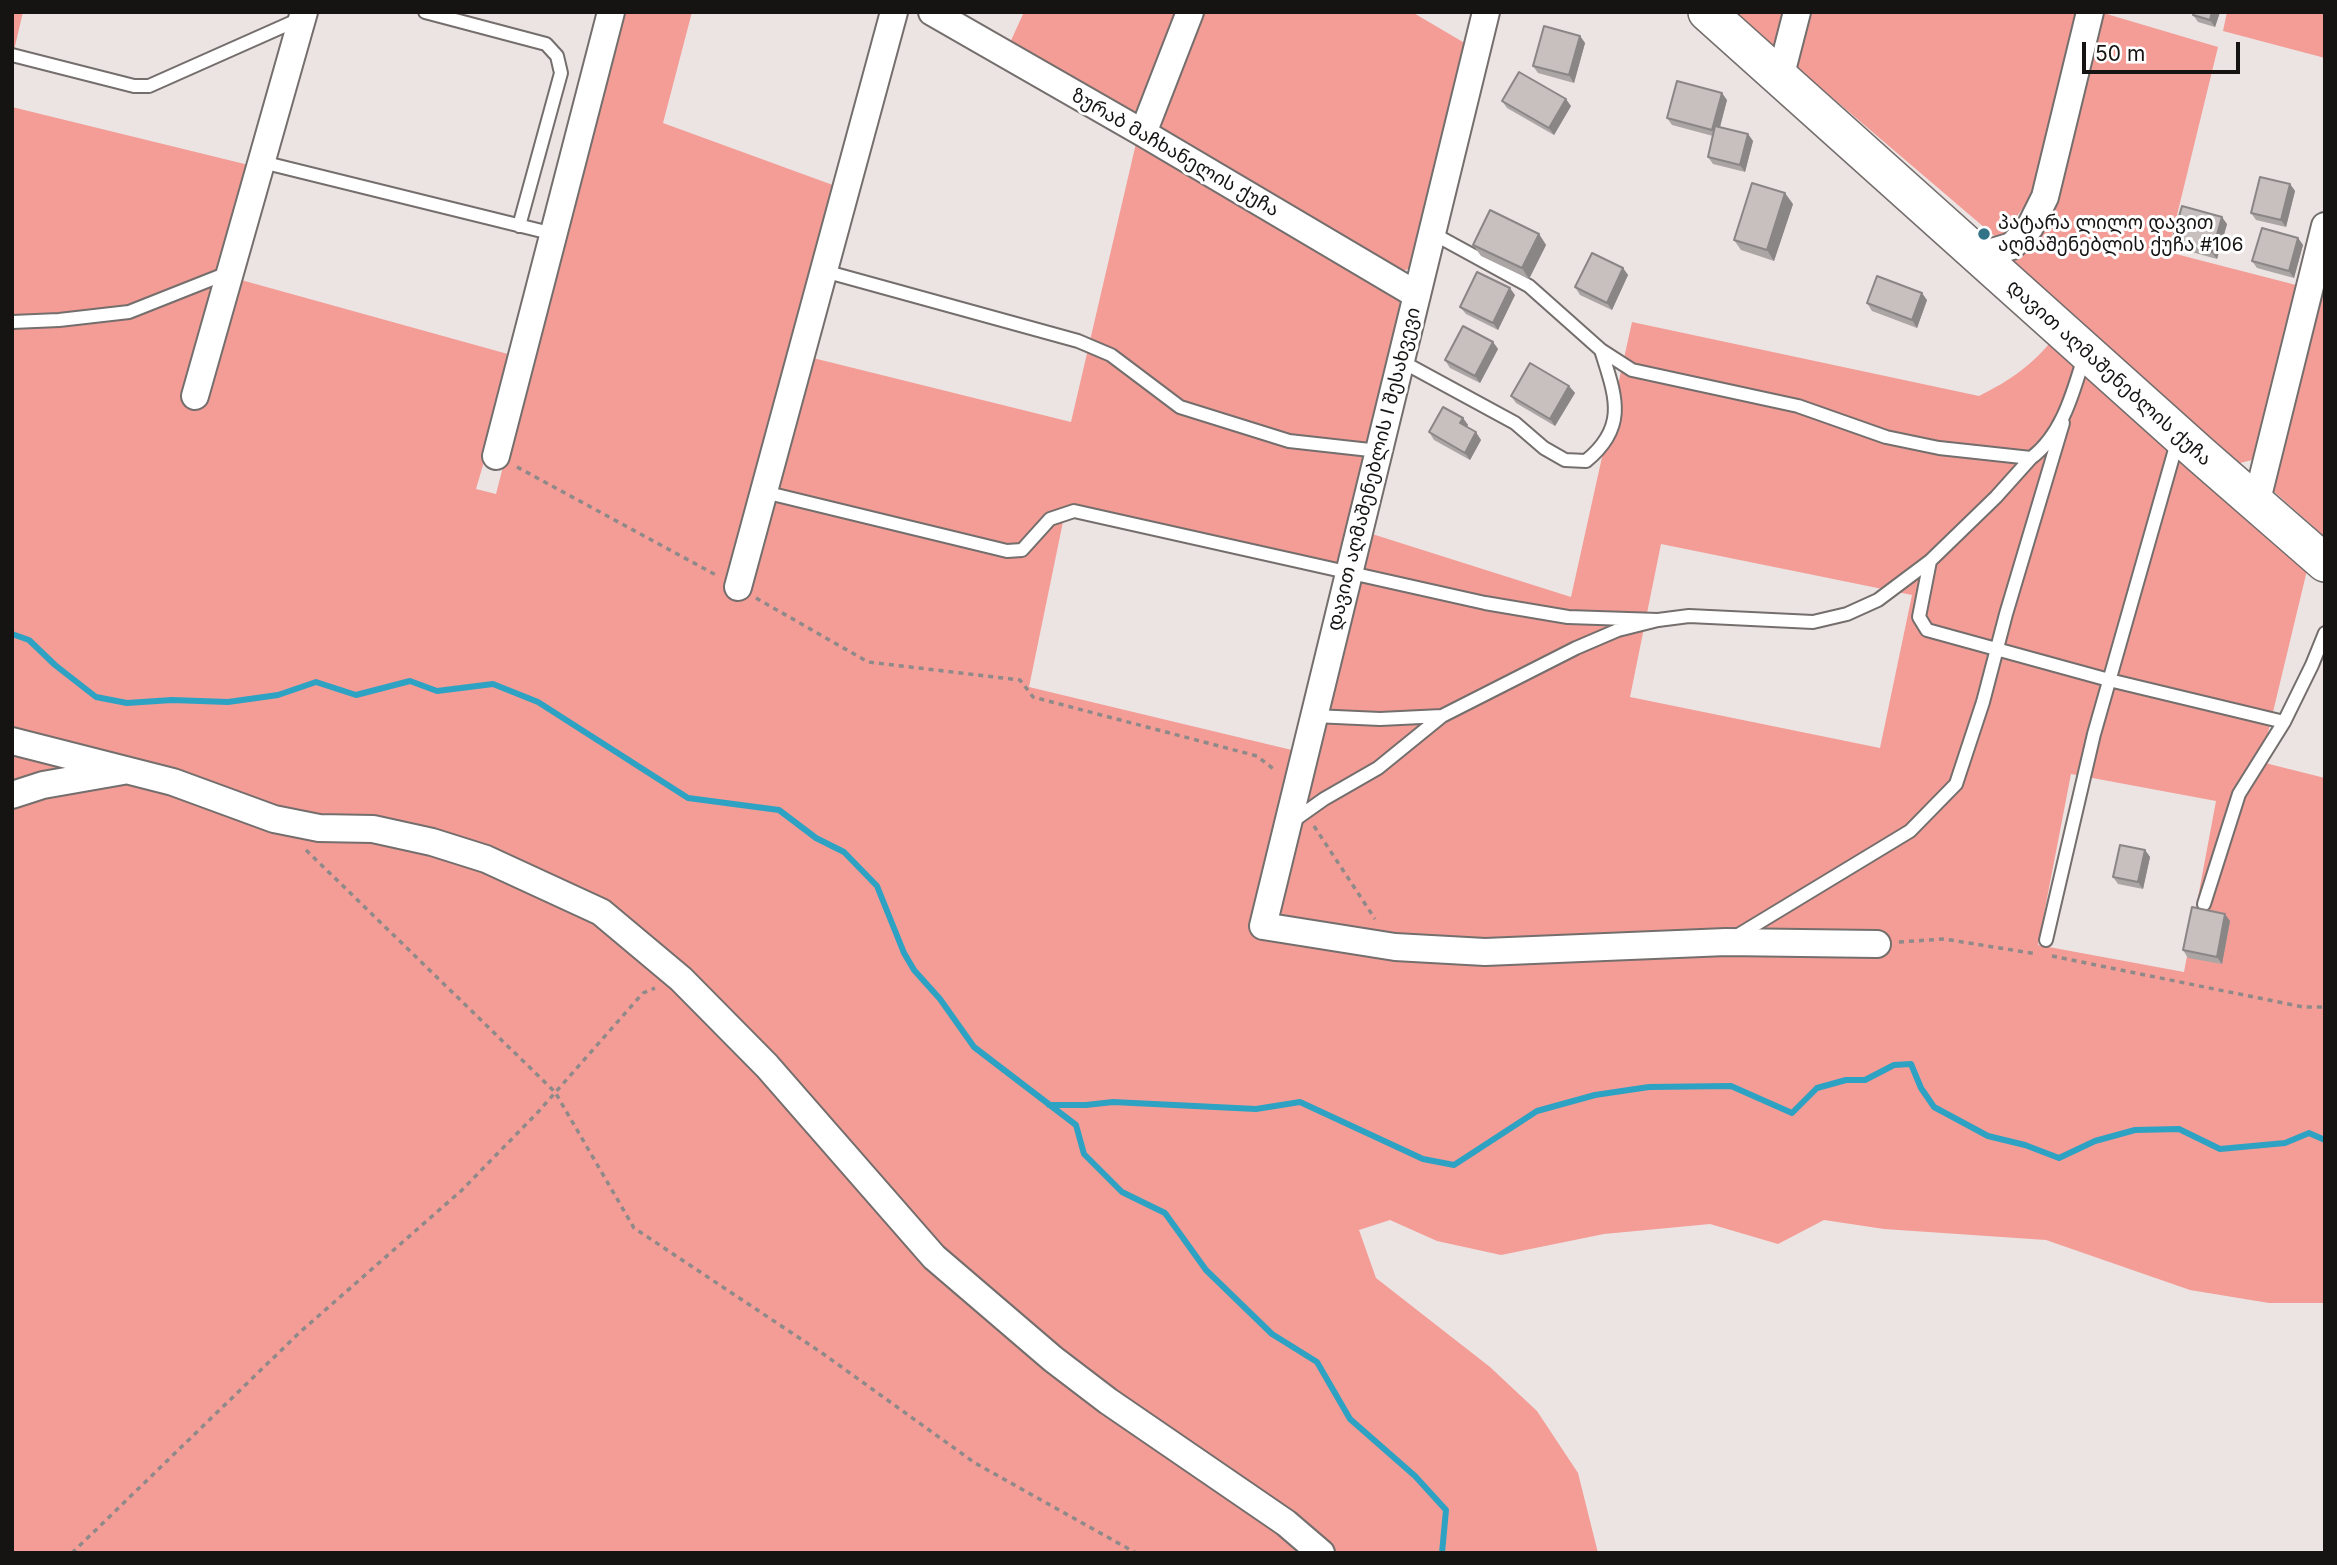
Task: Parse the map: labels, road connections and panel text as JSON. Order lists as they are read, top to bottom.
{
  "streets": {
    "street": ["ზურაბ მაჩხანელის ქუჩა", "დავით აღმაშენებლის ქუჩა", "დავით აღმაშენებლის I შესახვევი"]
  },
  "crossings": [
    ["ზურაბ მაჩხანელის ქუჩა", "დავით აღმაშენებლის I შესახვევი"]
  ],
  "places": ["პატარა ლილო დავით აღმაშენებლის ქუჩა #106"],
  "scale_bar": "50 m"
}
